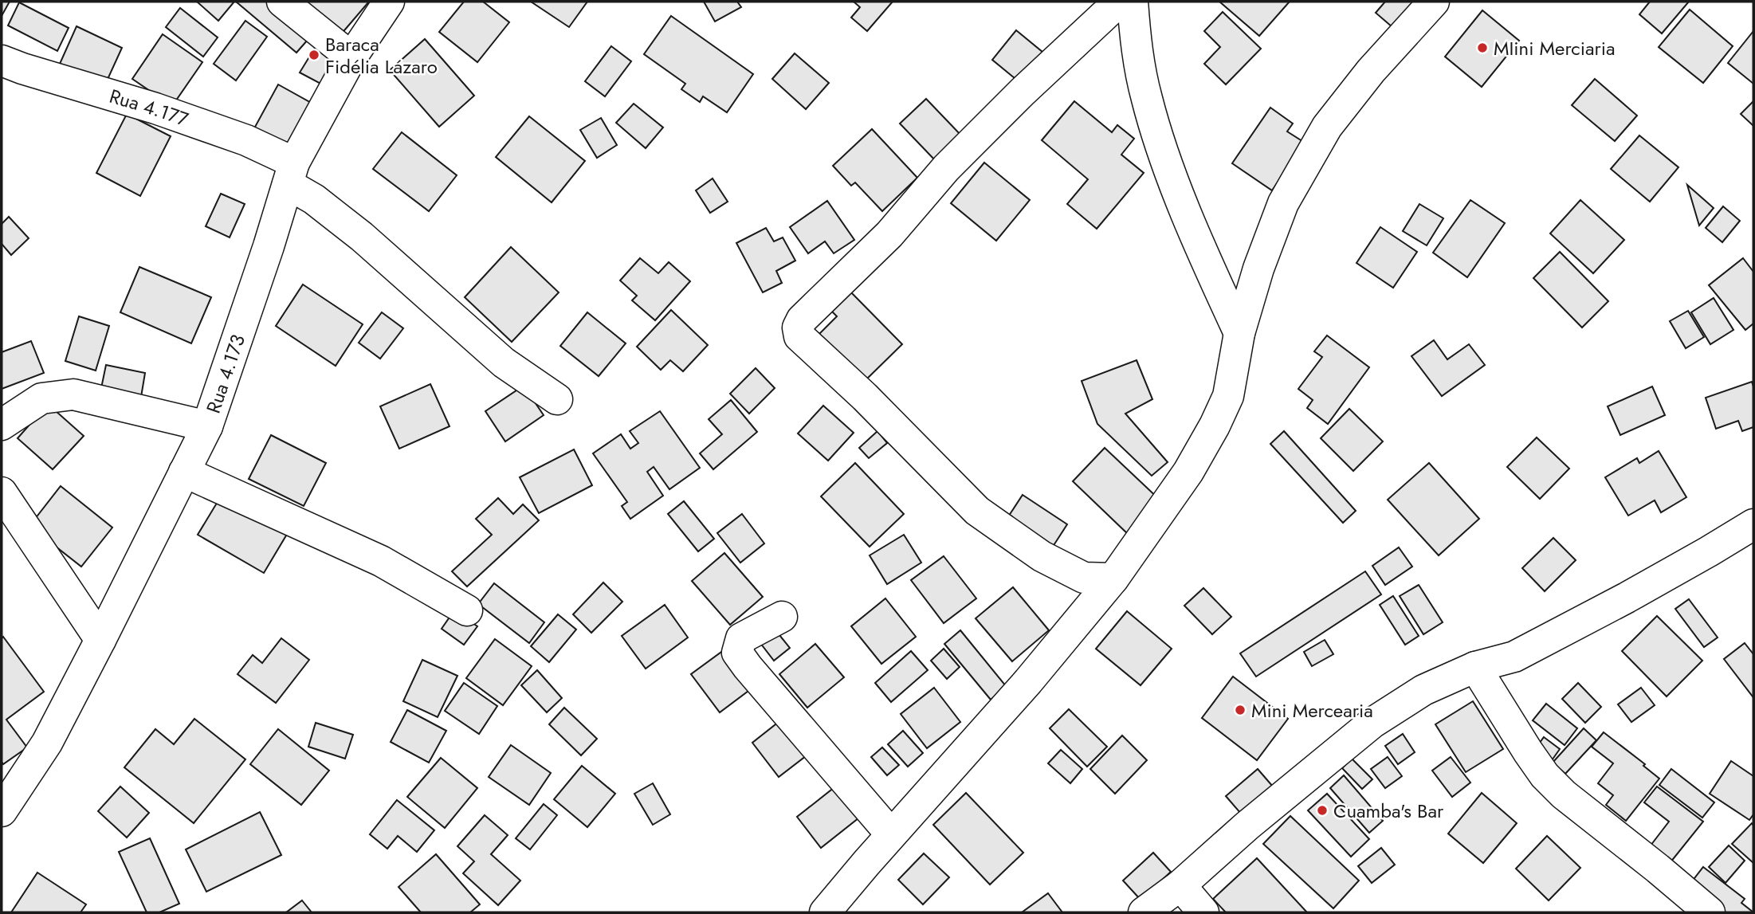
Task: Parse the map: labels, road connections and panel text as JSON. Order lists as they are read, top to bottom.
{
  "streets": {
    "street": ["Rua 4.177", "Rua 4.173"]
  },
  "crossings": [
    ["Rua 4.177", "Rua 4.173"]
  ],
  "places": [
    "MIini Merciaria",
    "Baraca Fidélia Lázaro",
    "Mini Mercearia",
    "Cuamba's Bar"
  ]
}
